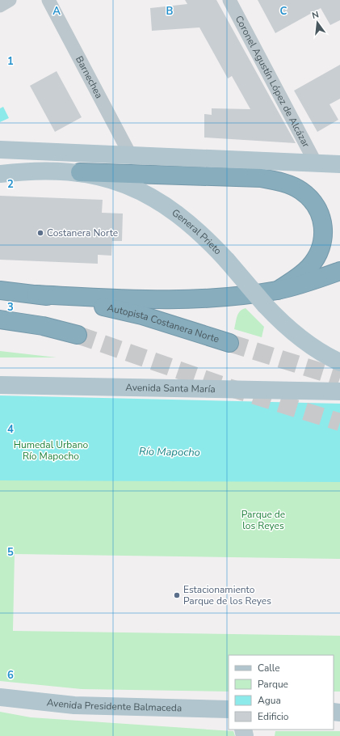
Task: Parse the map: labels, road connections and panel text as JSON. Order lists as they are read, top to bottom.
{
  "streets": {
    "highway": ["Autopista Costanera Norte"],
    "main road": ["General Prieto", "Avenida Santa María", "Avenida Presidente Balmaceda"],
    "street": ["Barnechea", "Coronel Agustín López de Alcázar"]
  },
  "water": ["Río Mapocho"],
  "parks": ["Humedal Urbano Río Mapocho", "Parque de los Reyes"],
  "places": ["Costanera Norte", "Estacionamiento Parque de los Reyes"],
  "legend": [
    "Calle",
    "Parque",
    "Agua",
    "Edificio"
  ],
  "north": "top",
  "grid": {
    "columns": ["A", "B", "C"],
    "rows": [
      "1",
      "2",
      "3",
      "4",
      "5",
      "6"
    ]
  }
}
